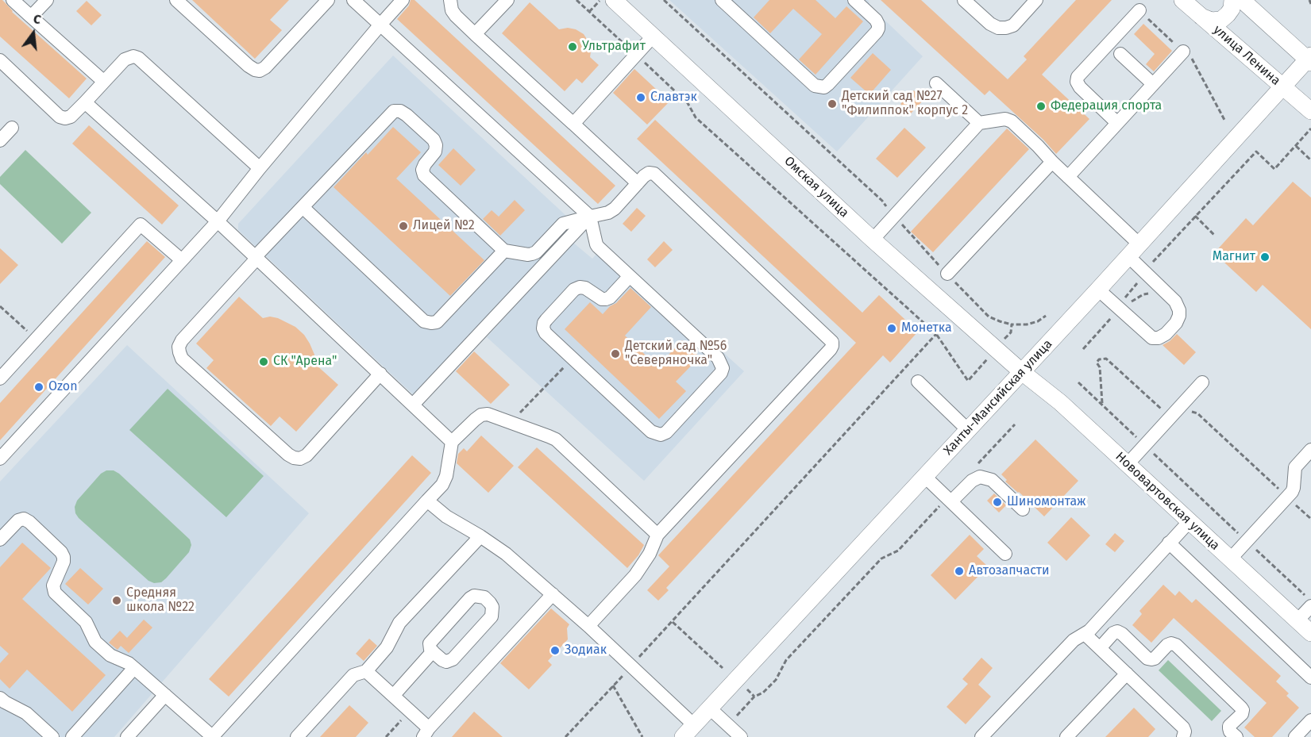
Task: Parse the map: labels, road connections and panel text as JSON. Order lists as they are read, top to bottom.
{
  "streets": {
    "main road": [
      "улица Ленина",
      "Омская улица",
      "Ханты-Мансийская улица",
      "Нововартовская улица"
    ]
  },
  "crossings": [
    ["улица Ленина", "Ханты-Мансийская улица"],
    ["Омская улица", "Ханты-Мансийская улица"],
    ["Омская улица", "Нововартовская улица"],
    ["Ханты-Мансийская улица", "Нововартовская улица"]
  ],
  "places": [
    "Ультрафит",
    "Славтэк",
    "Детский сад №27 \"Филиппок\" корпус 2",
    "Федерация спорта",
    "Лицей №2",
    "Магнит",
    "Монетка",
    "Детский сад №56 \"Северяночка\"",
    "СК \"Арена\"",
    "Ozon",
    "Шиномонтаж",
    "Автозапчасти",
    "Средняя школа №22",
    "Зодиак"
  ],
  "north": "top"
}
